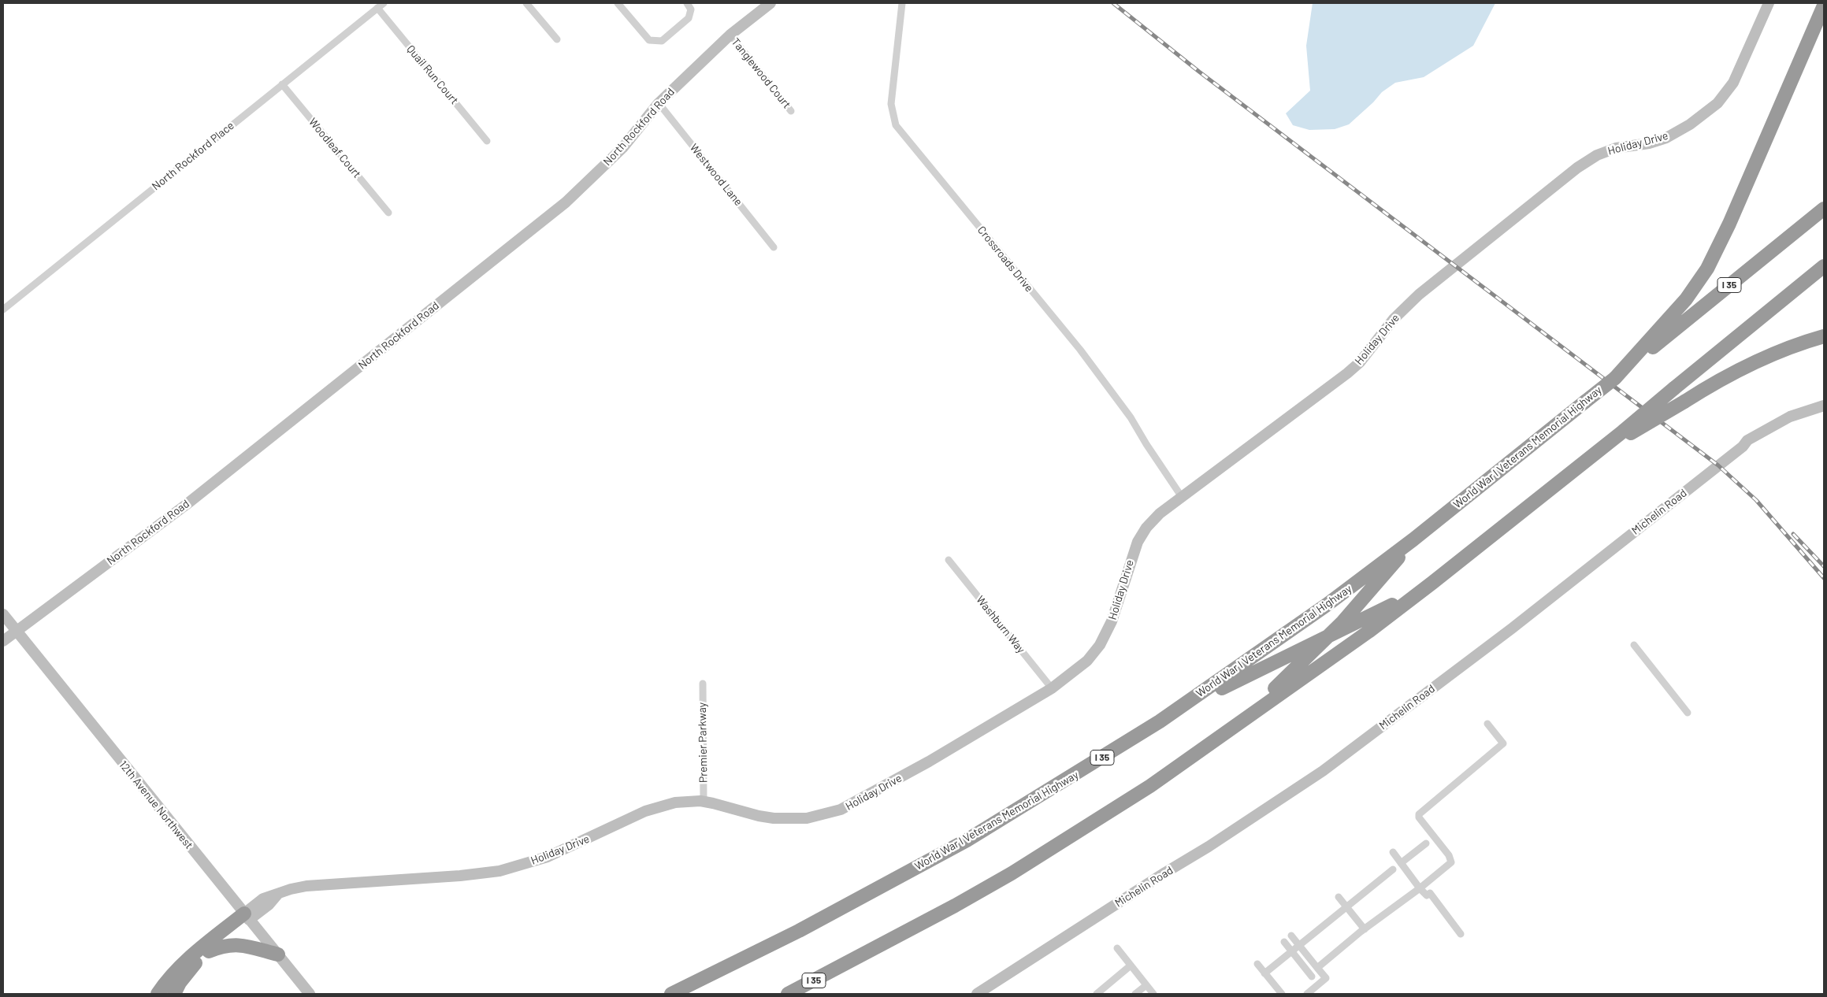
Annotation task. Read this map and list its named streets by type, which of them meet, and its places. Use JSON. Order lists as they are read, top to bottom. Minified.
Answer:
{"streets":{"highway":["I 35","World War I Veterans Memorial Highway"],"street":["Tanglewood Court","Quail Run Court","North Rockford Road","Holiday Drive","Woodleaf Court","North Rockford Place","Westwood Lane","Crossroads Drive","Michelin Road","Washburn Way","Premier Parkway","12th Avenue Northwest"]},"crossings":[["Tanglewood Court","North Rockford Road"],["Quail Run Court","North Rockford Place"],["North Rockford Road","Westwood Lane"],["North Rockford Road","12th Avenue Northwest"],["Holiday Drive","Crossroads Drive"],["Holiday Drive","Washburn Way"],["Holiday Drive","Premier Parkway"],["Holiday Drive","12th Avenue Northwest"],["Woodleaf Court","North Rockford Place"]]}
